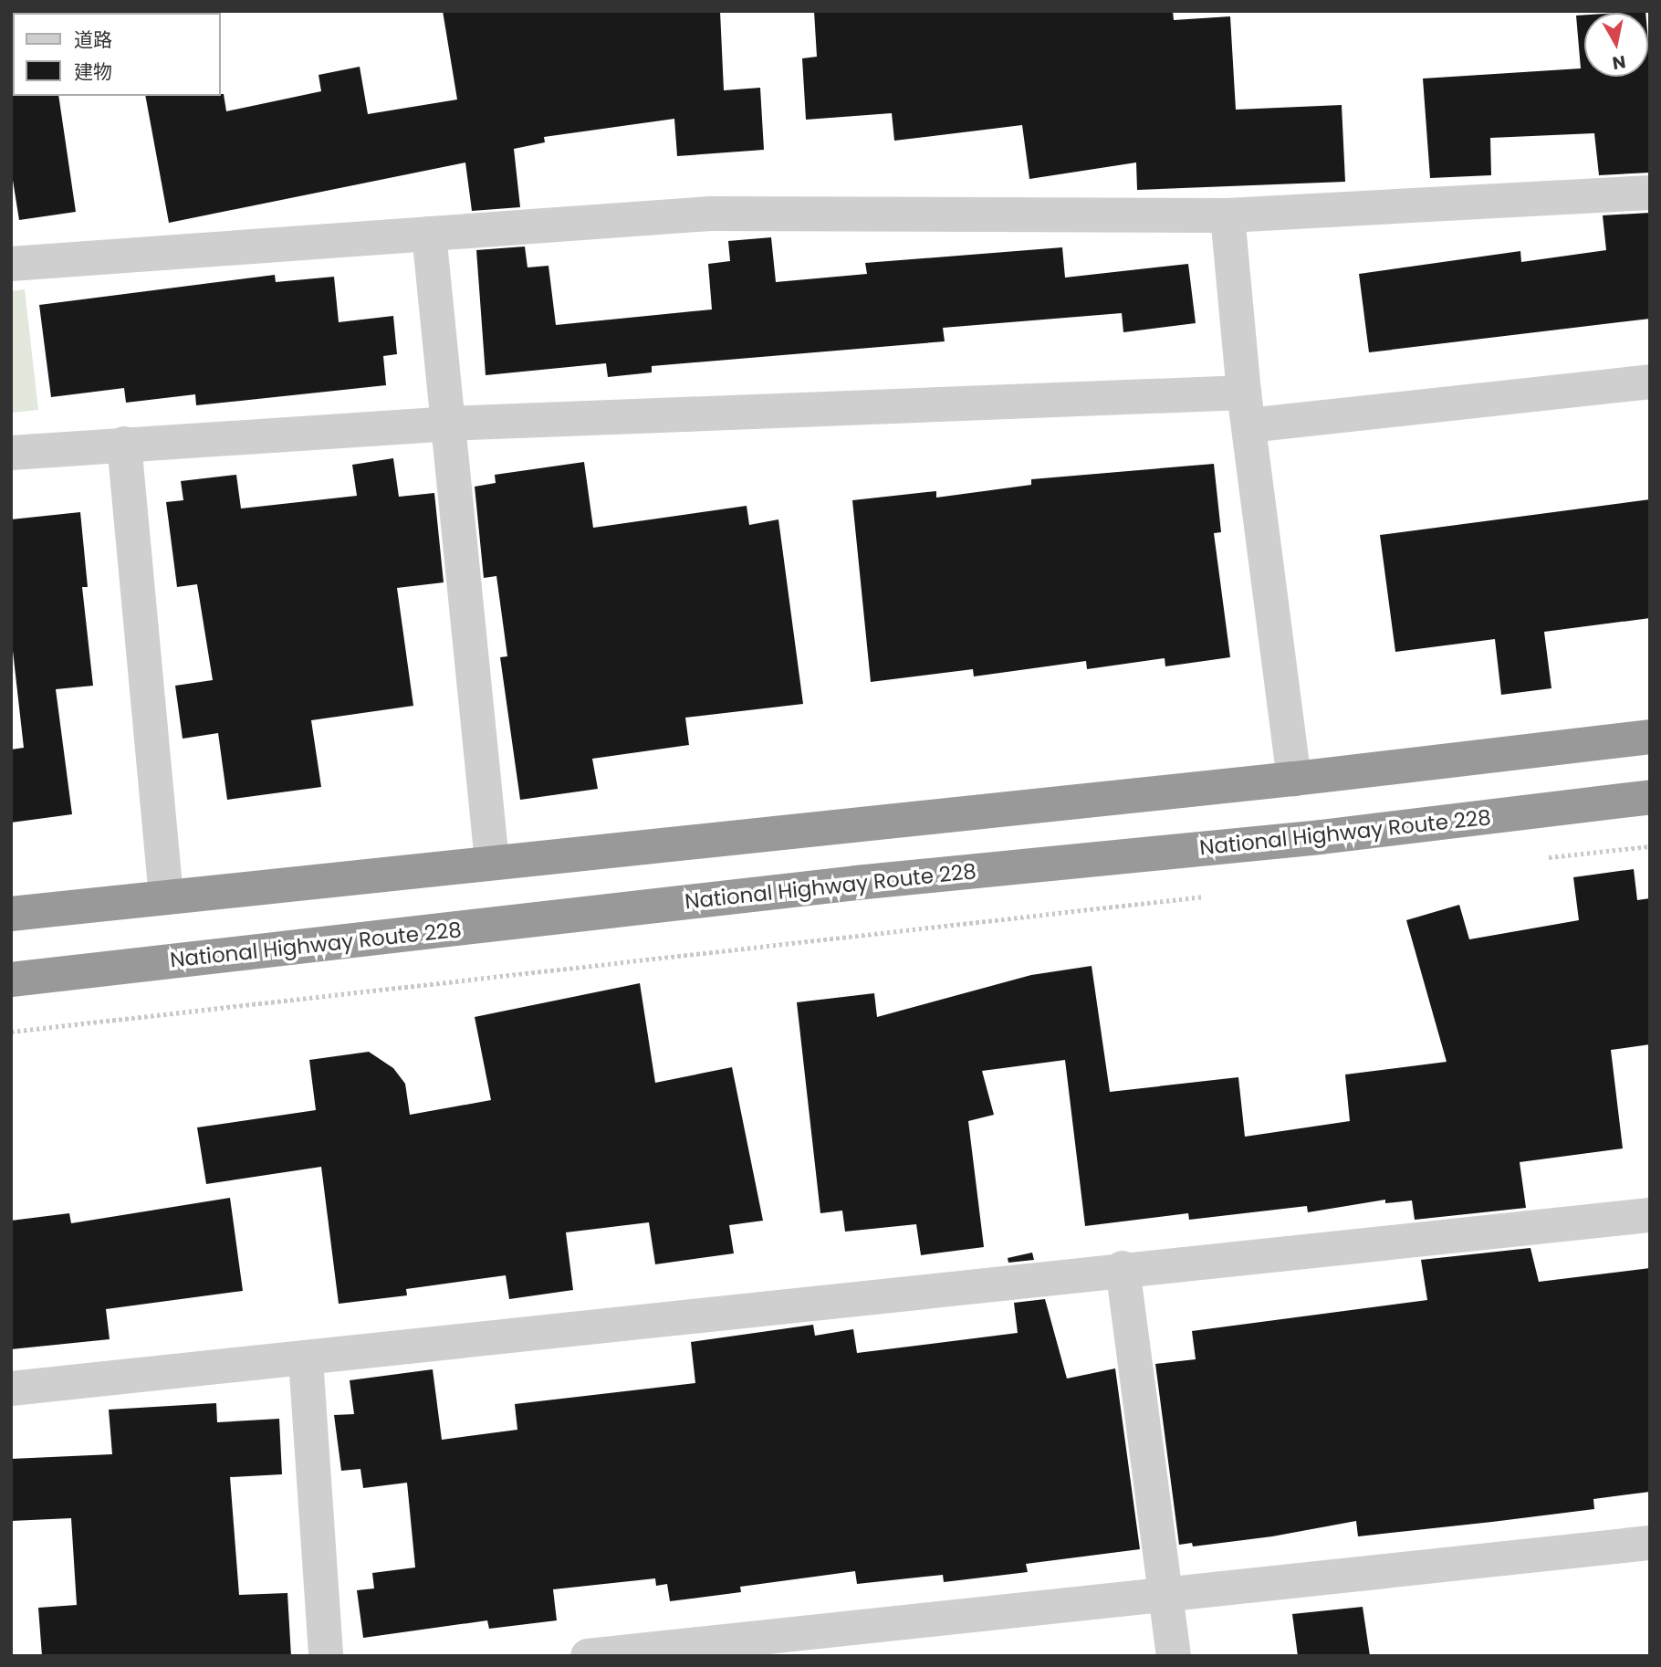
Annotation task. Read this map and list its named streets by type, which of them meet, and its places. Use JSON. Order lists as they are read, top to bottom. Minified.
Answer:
{"streets":{"highway":["National Highway Route 228"]},"legend":["道路","建物"],"north":"bottom"}
